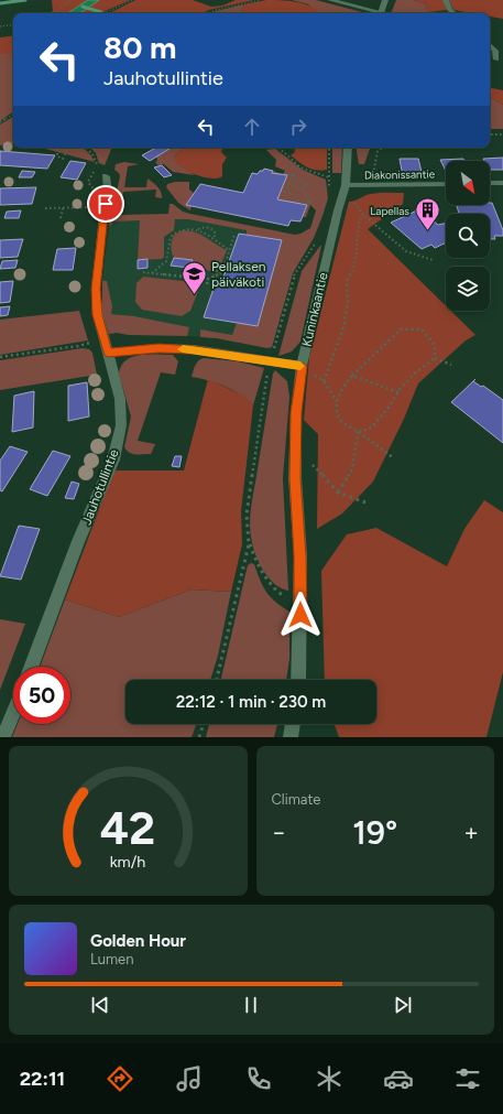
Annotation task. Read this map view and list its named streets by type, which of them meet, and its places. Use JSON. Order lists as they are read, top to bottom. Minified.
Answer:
{"streets":{"street":["Diakonissantie","Kuninkaantie","Jauhotullintie"]},"crossings":[["Diakonissantie","Kuninkaantie"]],"places":{"building":["Lapellas"],"school or university":["Pellaksen päiväkoti"]},"north":"bottom right","page":{"turn":["80 m","Jauhotullintie"],"limit":"50","trip":"22:12 · 1 min · 230 m","tile":"Climate","heat":["−","19°","+"],"song":["Golden Hour","Lumen"],"tabs":"22:11","gauge":["42","km/h"]}}
